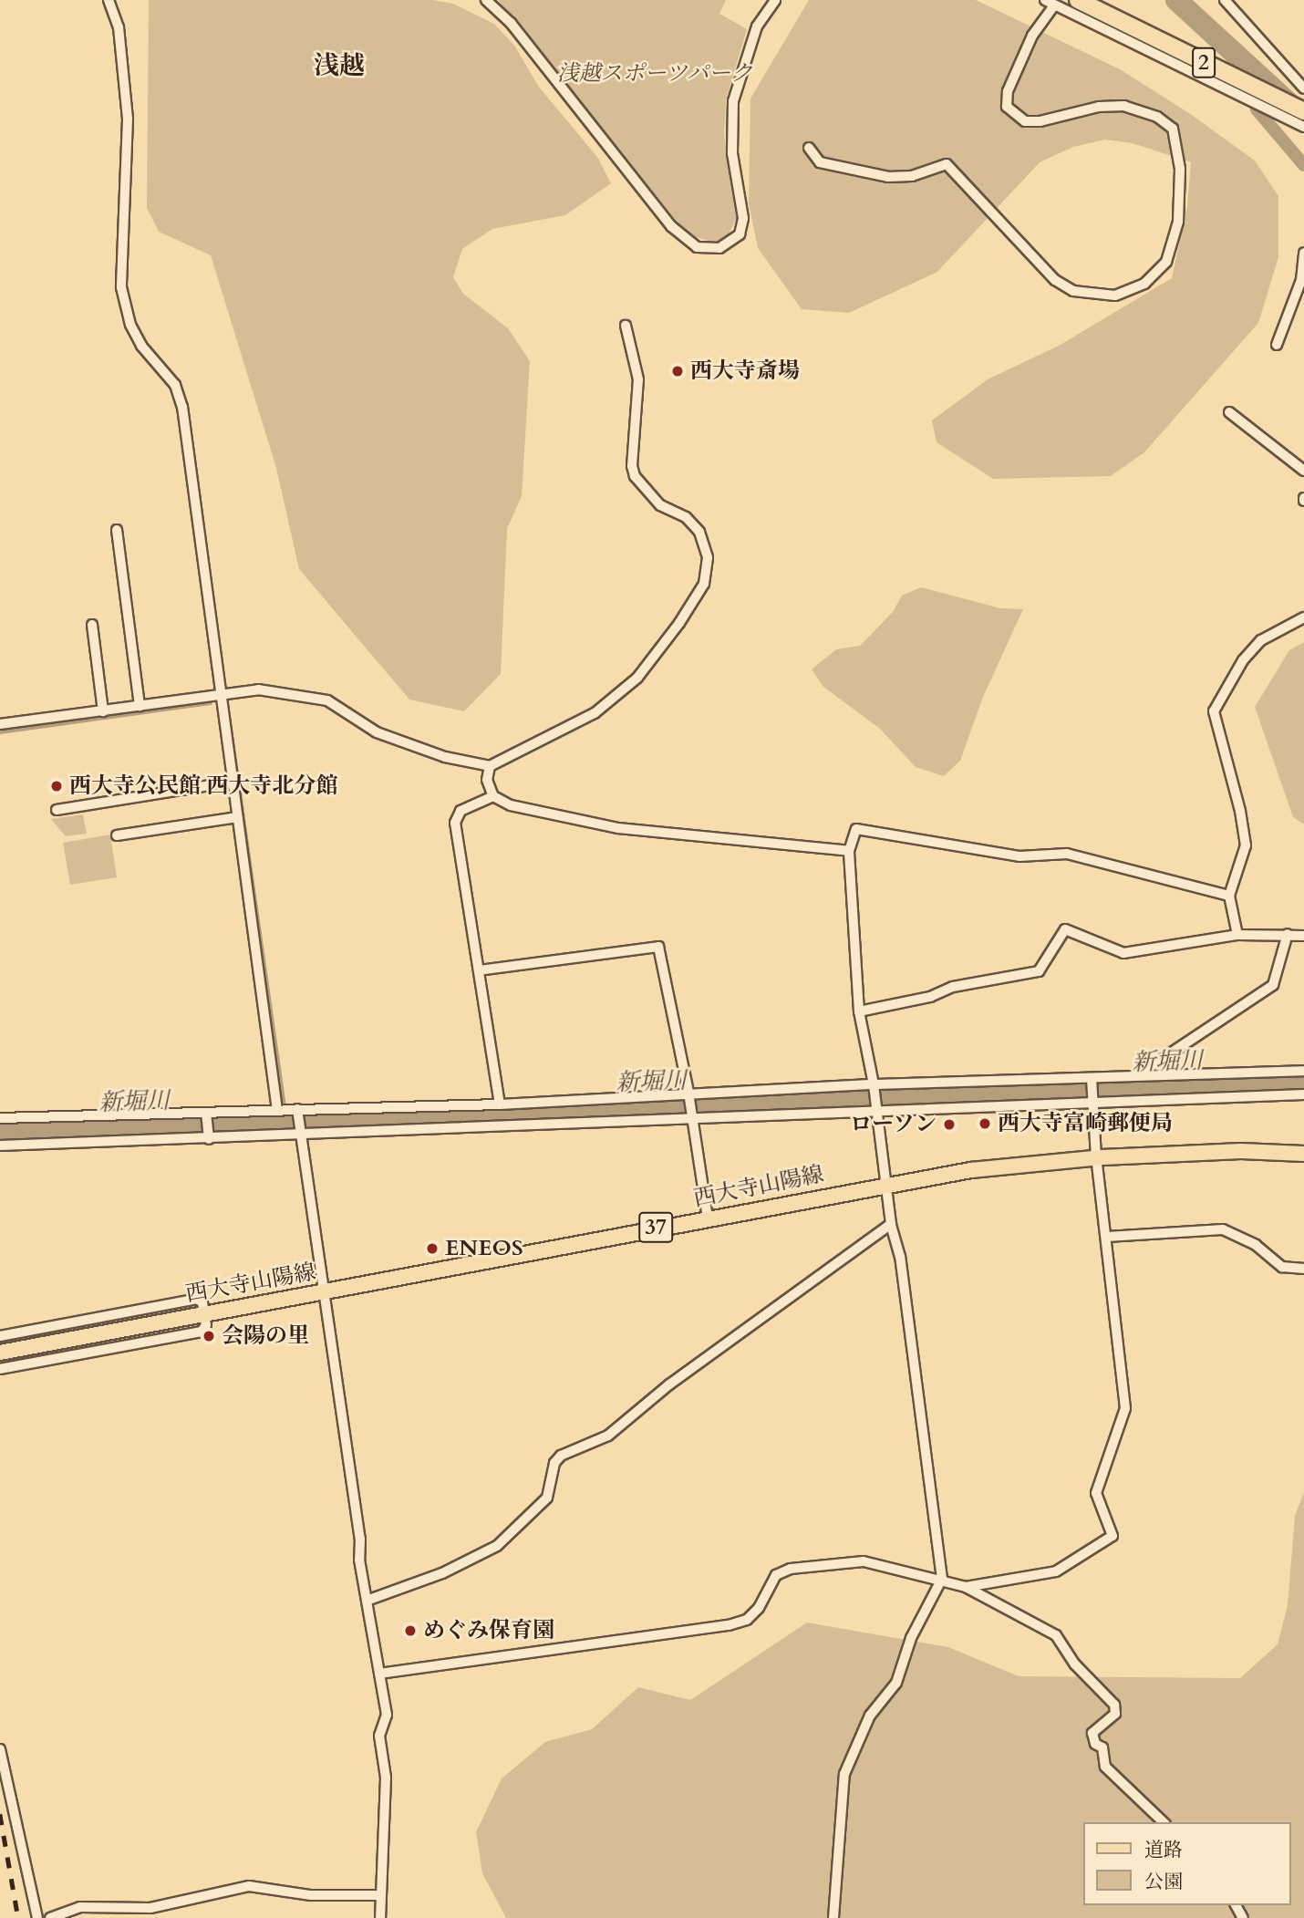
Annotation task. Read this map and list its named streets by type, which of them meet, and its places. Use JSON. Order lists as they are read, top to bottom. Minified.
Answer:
{"streets":{"highway":["2"],"main road":["西大寺山陽線","37"]},"districts":["浅越"],"water":["新堀川"],"parks":["浅越スポーツパーク"],"places":["西大寺斎場","西大寺公民館 西大寺北分館","西大寺富崎郵便局","ローソン","ENEOS","会陽の里","めぐみ保育園"],"legend":["道路","公園"]}
